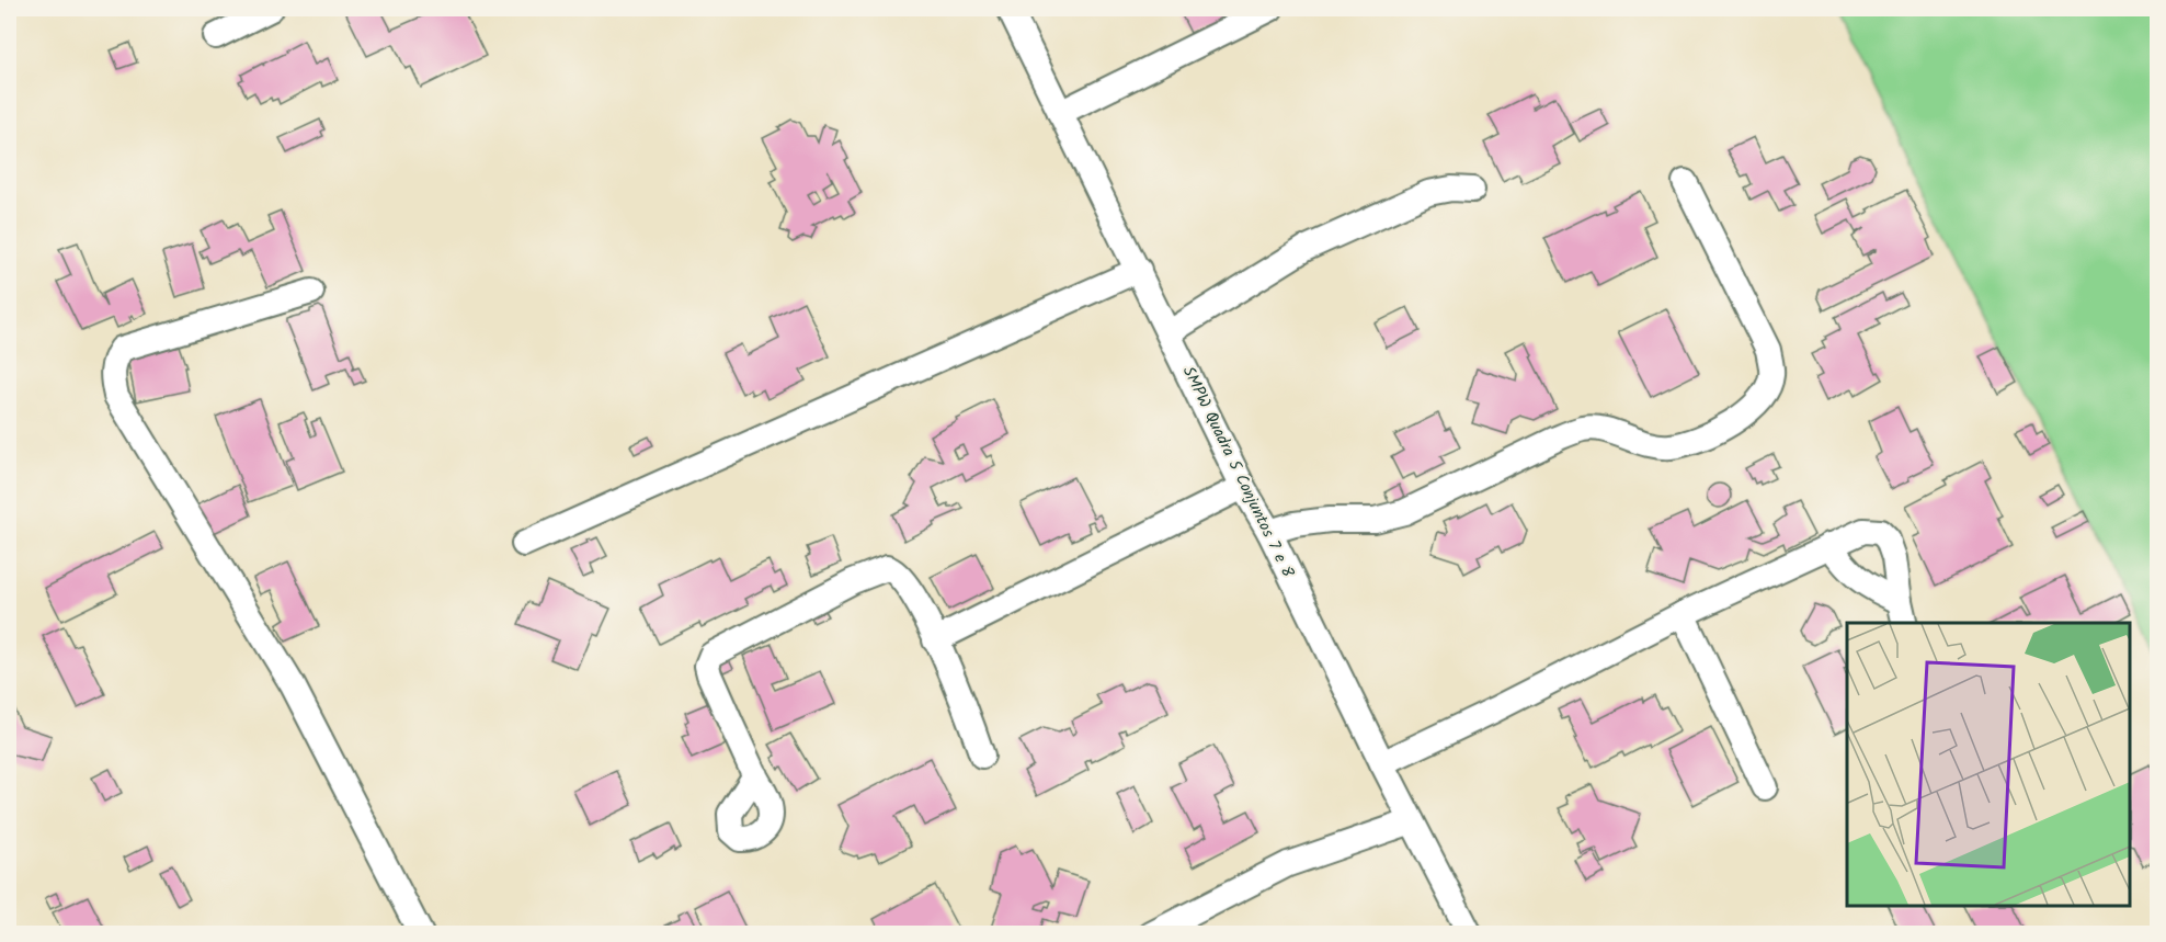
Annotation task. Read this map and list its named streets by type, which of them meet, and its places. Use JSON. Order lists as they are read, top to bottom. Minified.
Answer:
{"streets":{"street":["SMPW Quadra 5 Conjuntos 7 e 8"]}}
